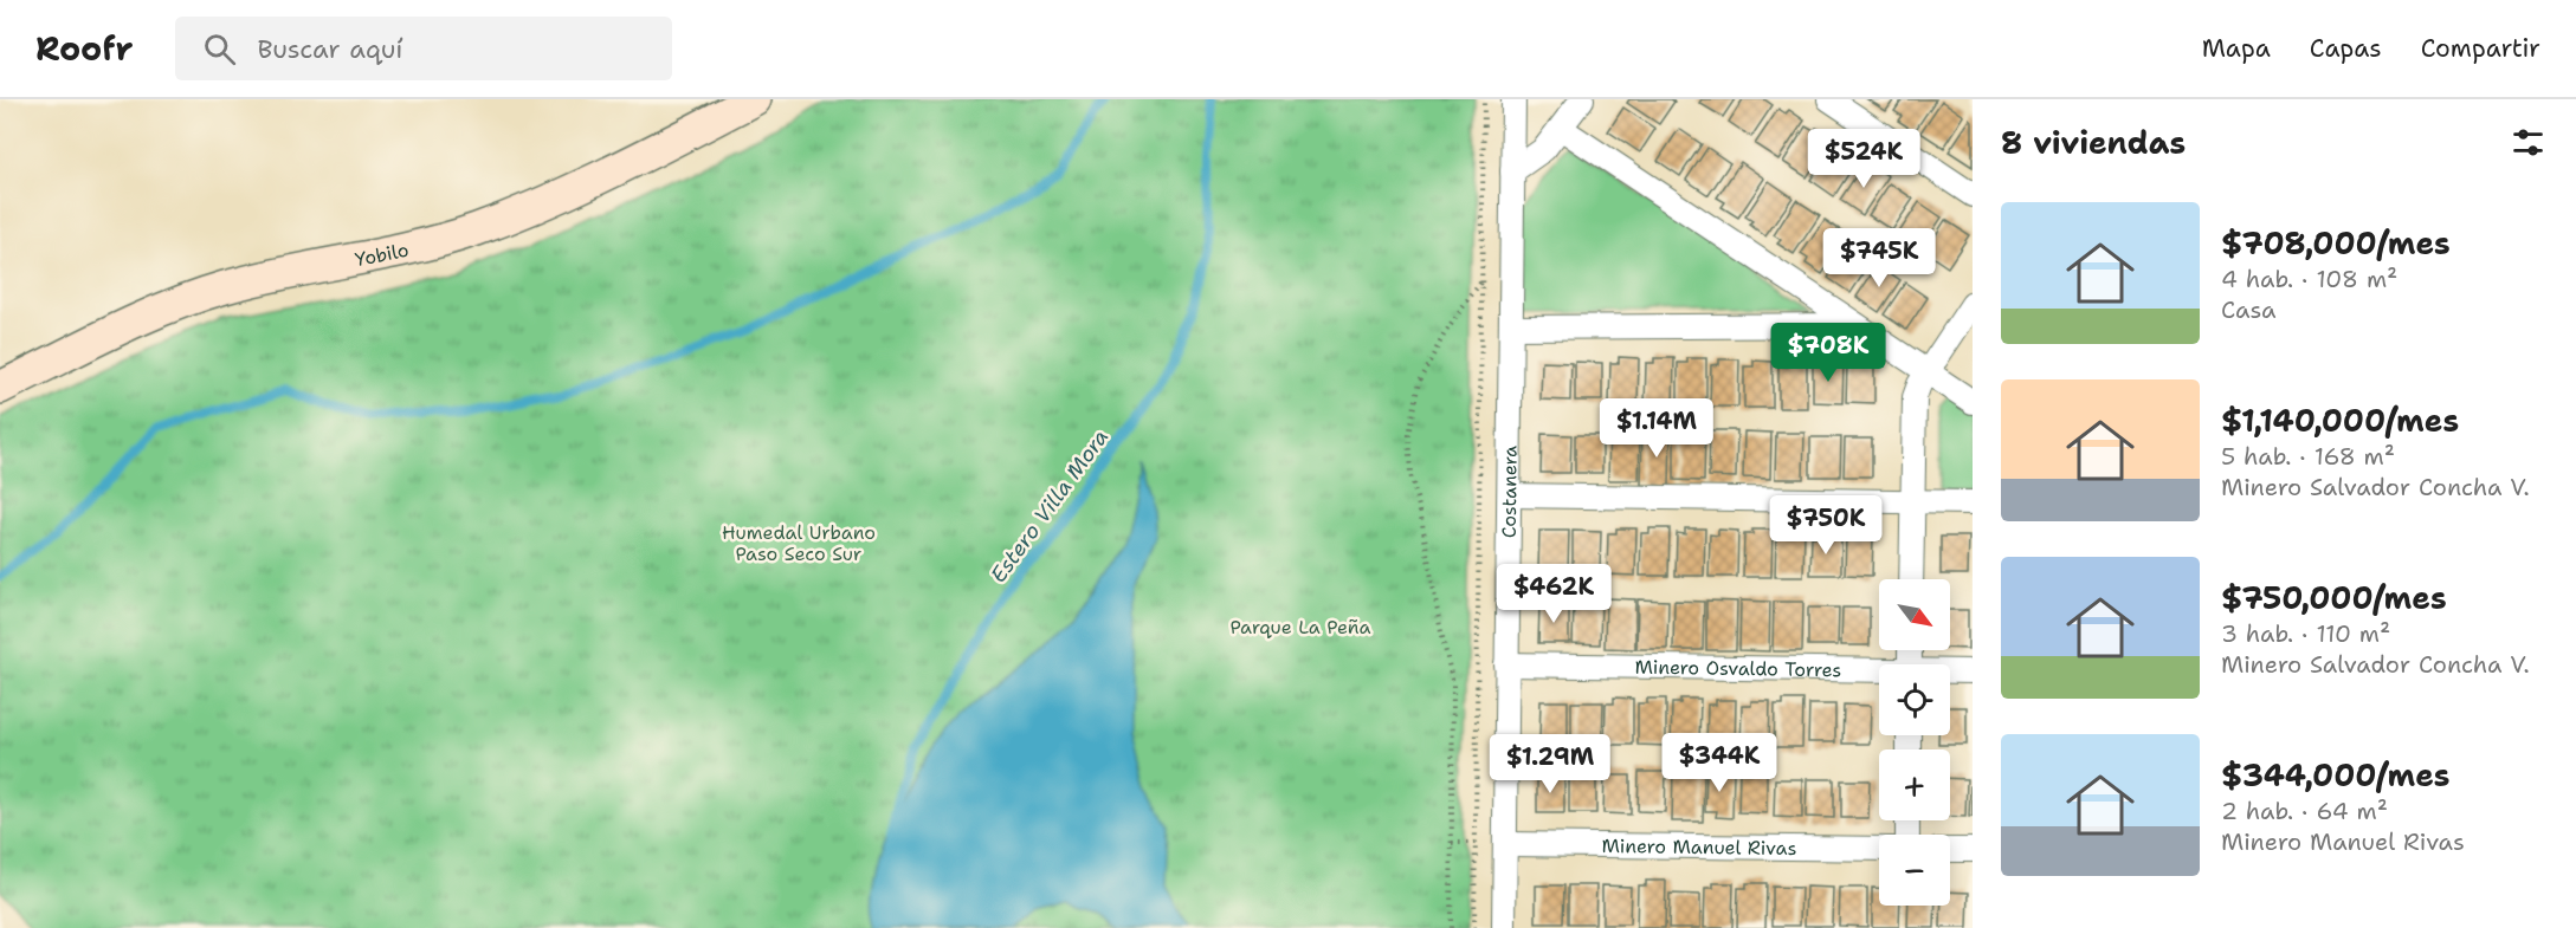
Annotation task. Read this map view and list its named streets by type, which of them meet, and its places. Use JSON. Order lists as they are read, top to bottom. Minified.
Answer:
{"streets":{"main road":["Yobilo"],"street":["Costanera","Minero Osvaldo Torres","Minero Manuel Rivas"]},"crossings":[["Costanera","Minero Osvaldo Torres"],["Costanera","Minero Manuel Rivas"]],"water":["Estero Villa Mora"],"parks":["Humedal Urbano Paso Seco Sur","Parque La Peña"],"north":"bottom right","page":{"header":"Roofr","search":"Buscar aquí","nav":["Mapa","Capas","Compartir"],"heading":"8 viviendas","price":["$524K","$745K","$708K","$1.14M","$750K","$462K","$344K","$1.29M"],"list":[{"name":"$708,000/mes","note":"4 hab. · 108 m² · Casa"},{"name":"$1,140,000/mes","note":"5 hab. · 168 m² · Minero Salvador Concha V."},{"name":"$750,000/mes","note":"3 hab. · 110 m² · Minero Salvador Concha V."},{"name":"$344,000/mes","note":"2 hab. · 64 m² · Minero Manuel Rivas"}],"map_buttons":["+","−"]}}
